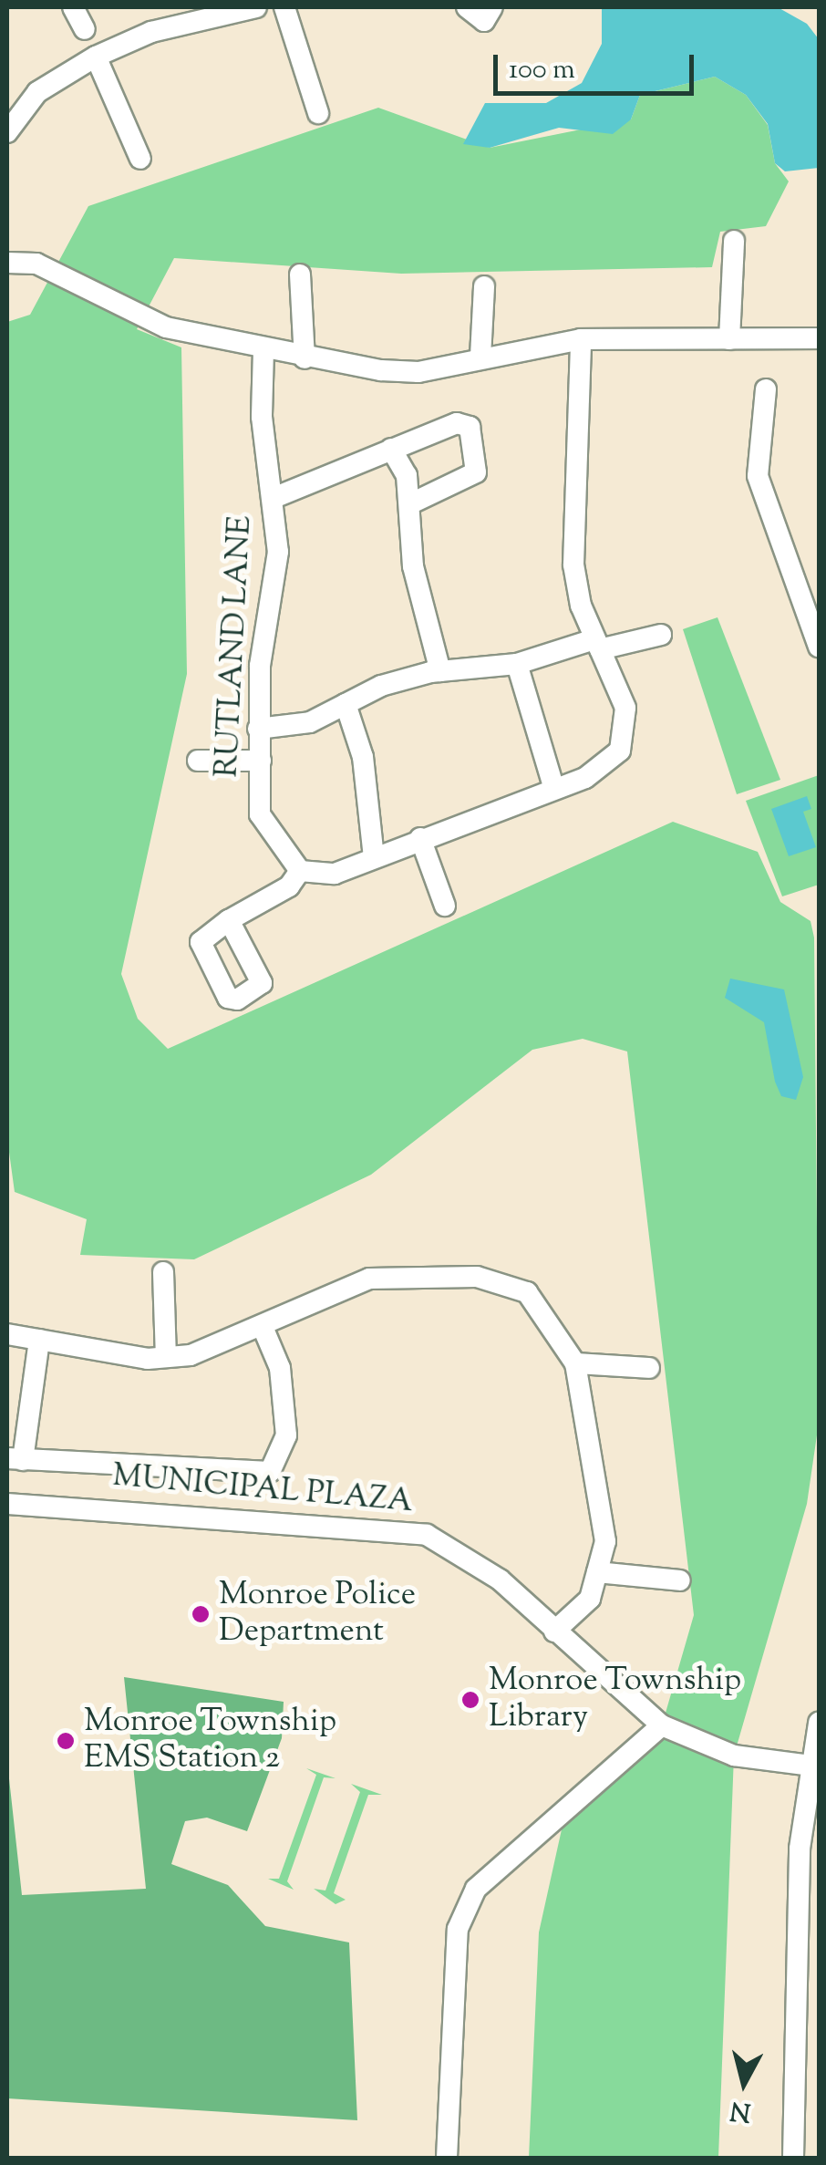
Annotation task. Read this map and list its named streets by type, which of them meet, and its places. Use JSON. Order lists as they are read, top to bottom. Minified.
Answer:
{"streets":{"street":["RUTLAND LANE","MUNICIPAL PLAZA"]},"places":["Monroe Police Department","Monroe Township Library","Monroe Township EMS Station 2"],"scale_bar":"100 m","north":"bottom"}
